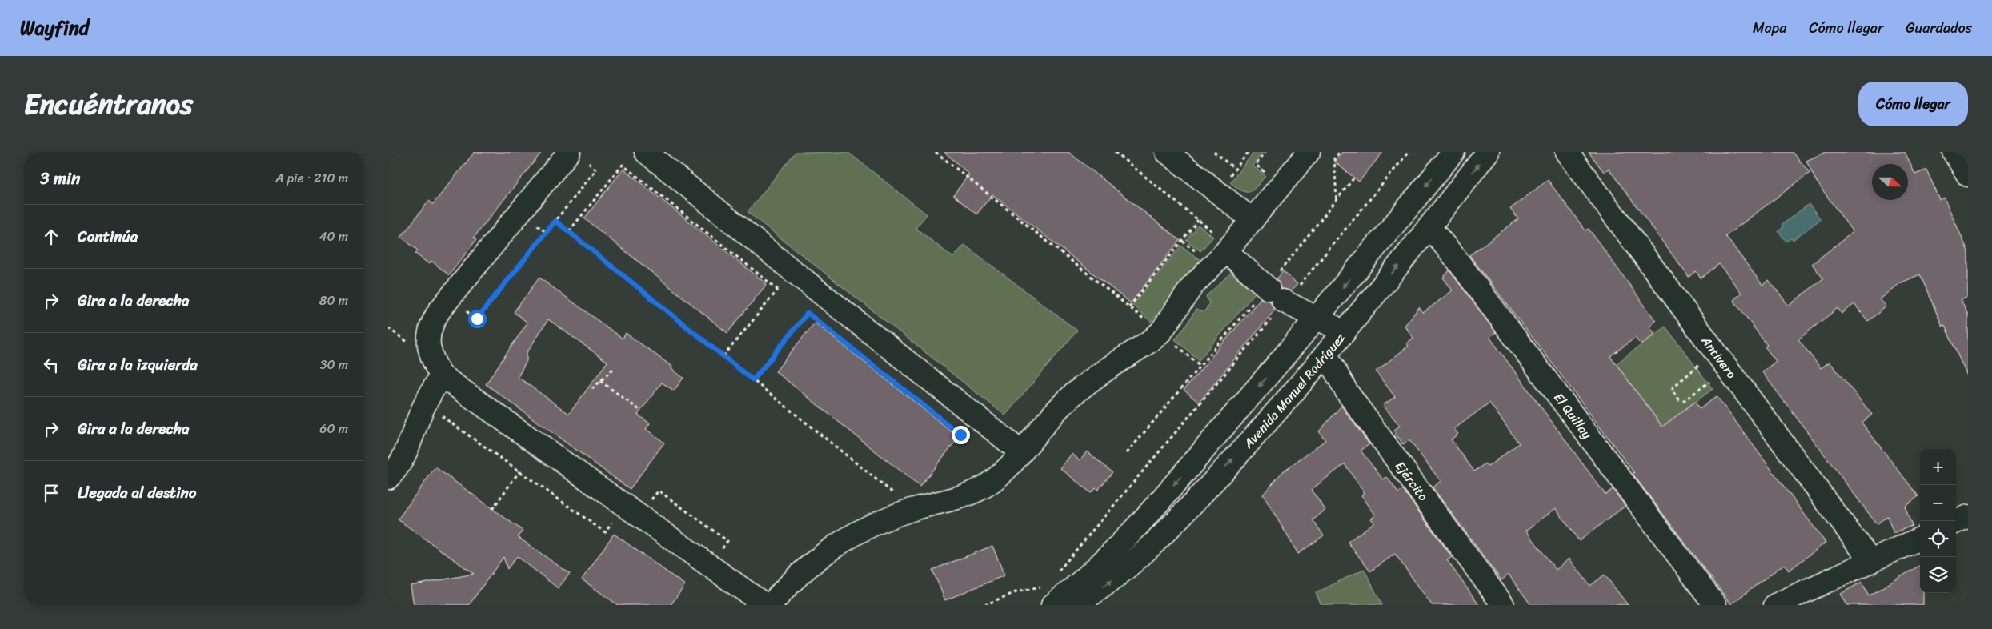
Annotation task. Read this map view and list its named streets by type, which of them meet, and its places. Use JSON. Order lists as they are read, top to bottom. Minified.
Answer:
{"streets":{"street":["Antivero","Avenida Manuel Rodríguez","El Quillay","Ejército"]},"crossings":[["Avenida Manuel Rodríguez","El Quillay"],["Avenida Manuel Rodríguez","Ejército"]],"north":"right","page":{"header":"Wayfind","nav":["Mapa","Cómo llegar","Guardados"],"title":"Encuéntranos","buttons":"Cómo llegar","heading":["3 min","A pie · 210 m"],"list":[["Continúa","40 m"],["Gira a la derecha","80 m"],["Gira a la izquierda","30 m"],["Gira a la derecha","60 m"],"Llegada al destino"],"map_buttons":["+","−"]}}
